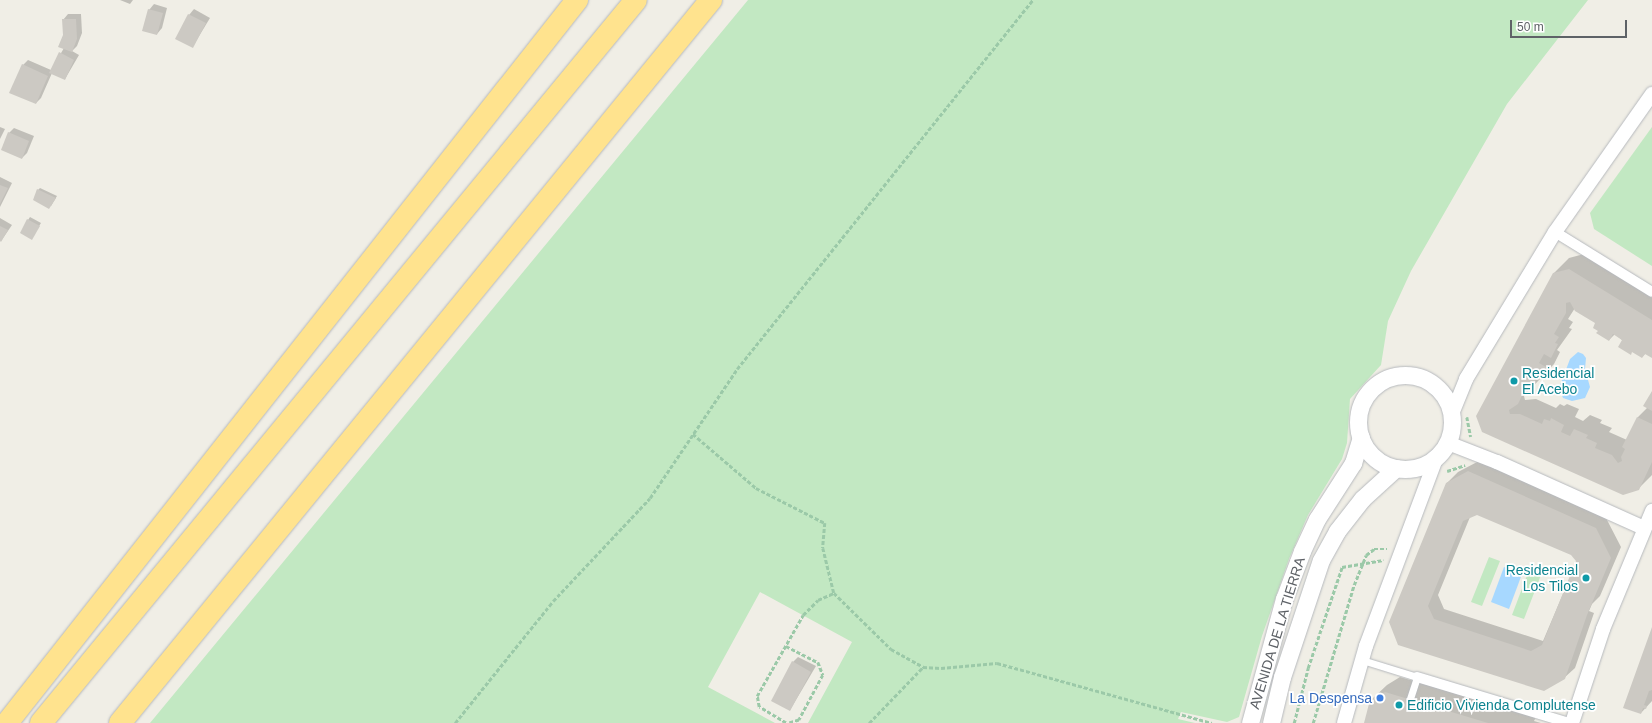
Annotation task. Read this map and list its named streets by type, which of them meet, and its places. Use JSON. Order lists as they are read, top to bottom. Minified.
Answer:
{"streets":{"street":["AVENIDA DE LA TIERRA"]},"places":["Residencial El Acebo","Residencial Los Tilos","La Despensa","Edificio Vivienda Complutense"],"scale_bar":"50 m"}
